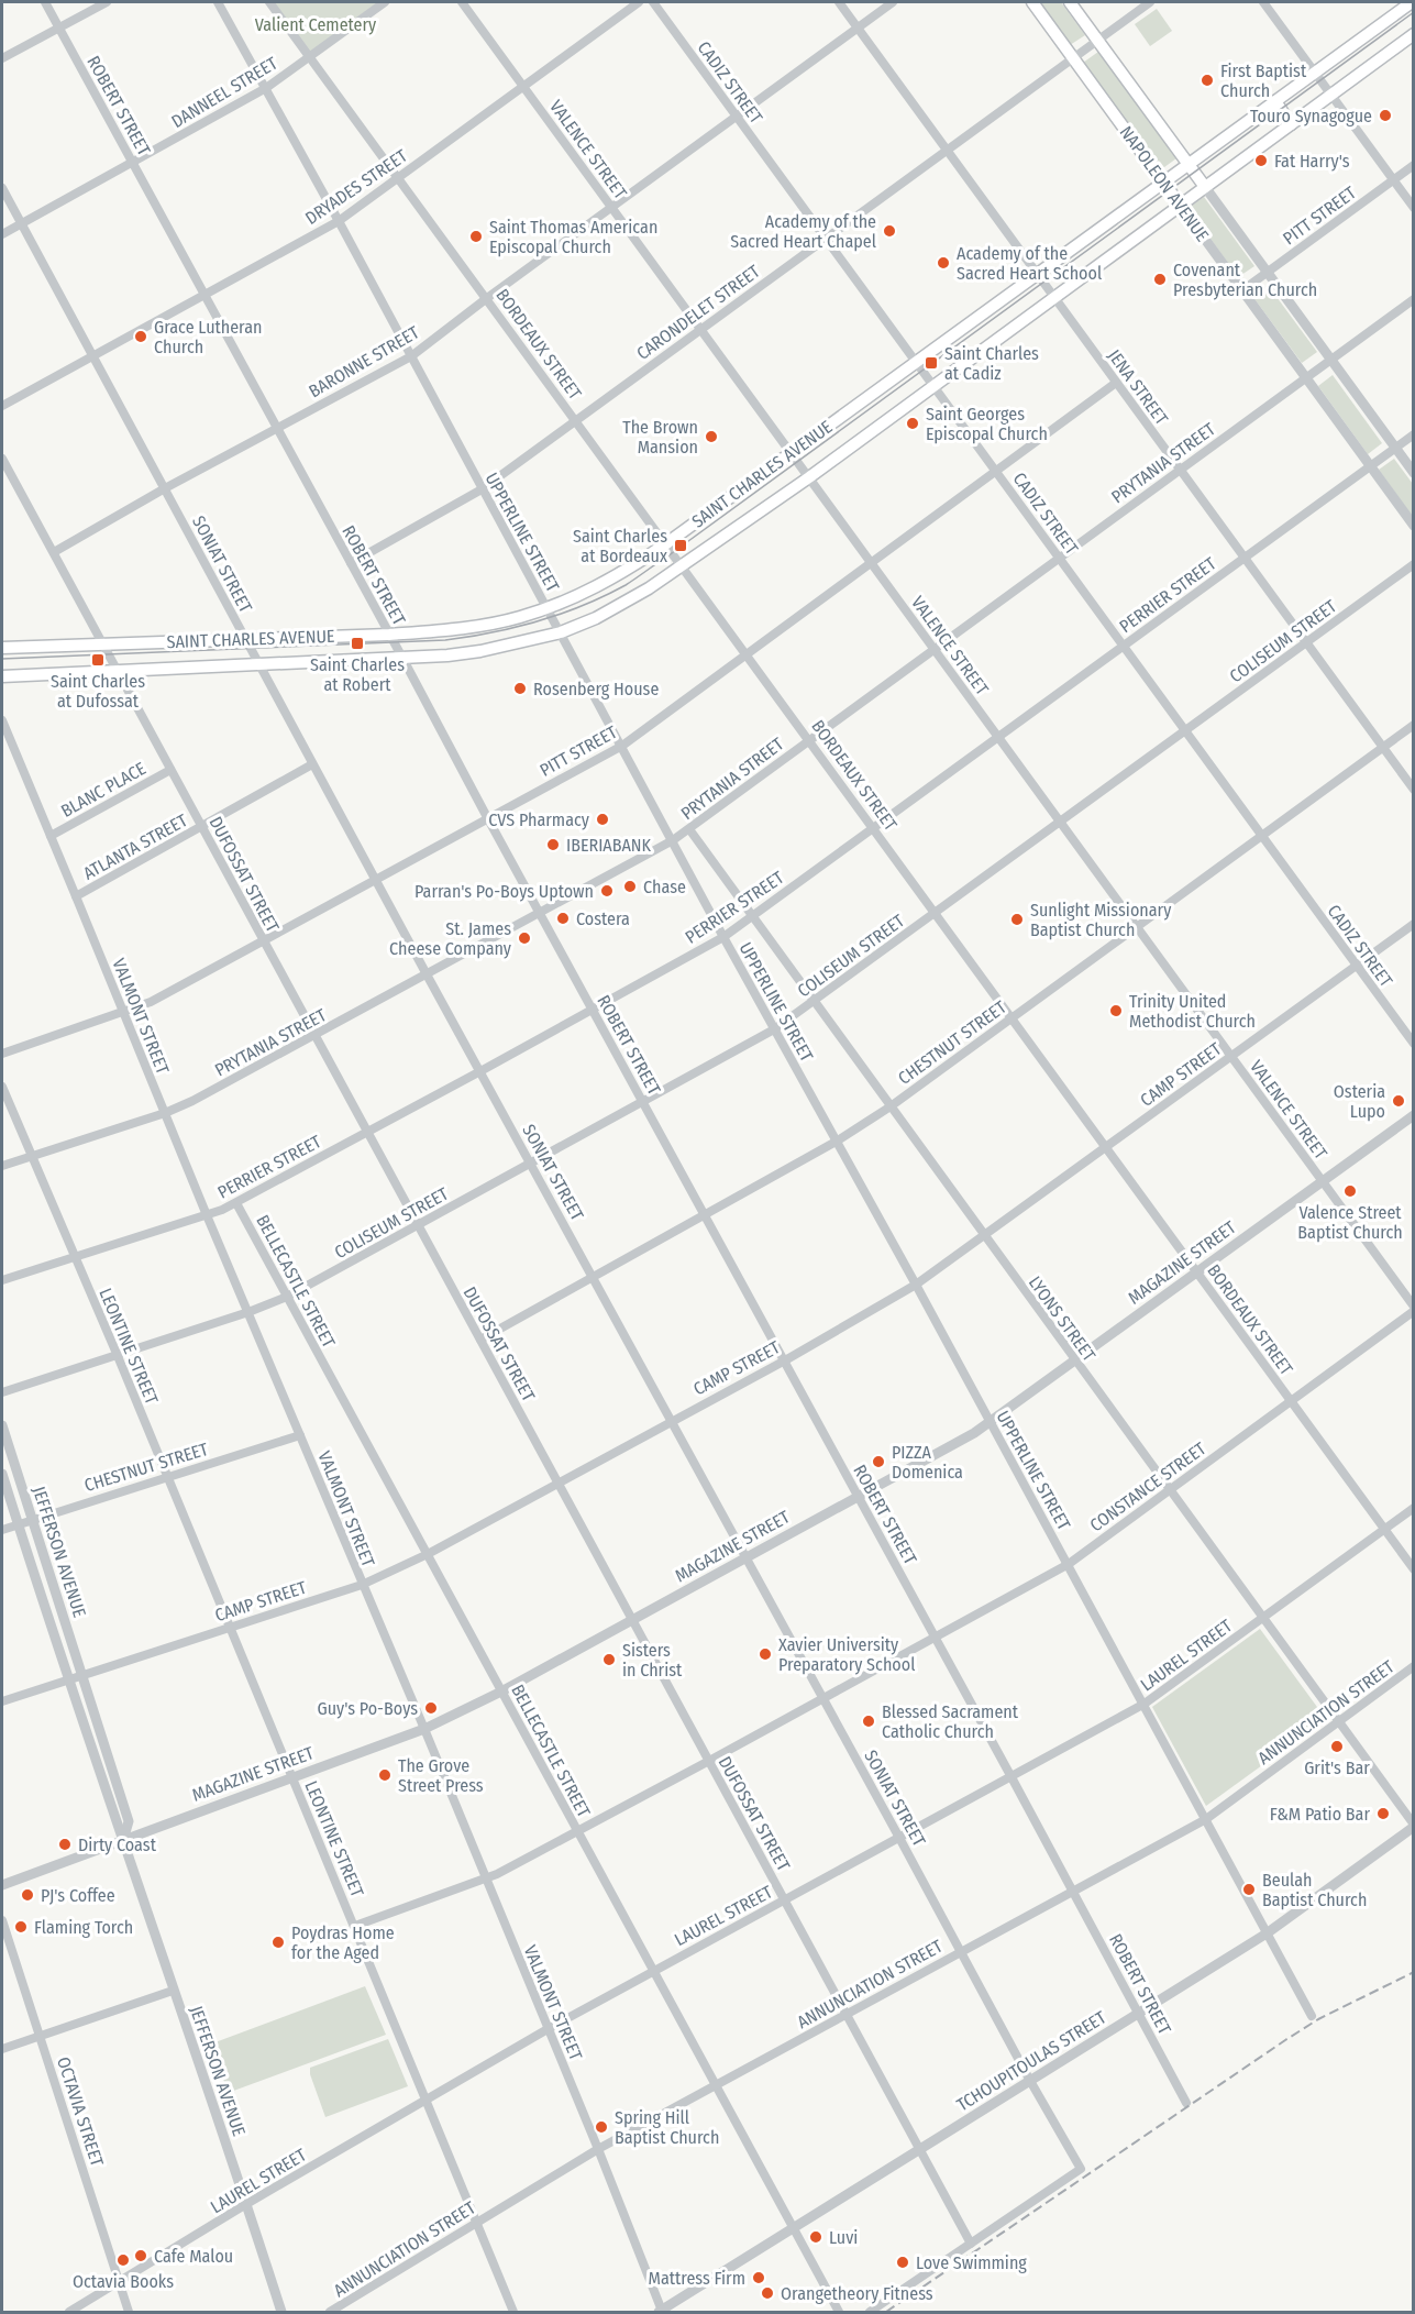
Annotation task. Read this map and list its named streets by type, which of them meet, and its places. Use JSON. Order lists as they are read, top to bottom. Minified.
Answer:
{"streets":{"main road":["NAPOLEON AVENUE","SAINT CHARLES AVENUE"],"street":["CADIZ STREET","DANNEEL STREET","ROBERT STREET","VALENCE STREET","DRYADES STREET","PITT STREET","CARONDELET STREET","BORDEAUX STREET","BARONNE STREET","JENA STREET","PRYTANIA STREET","UPPERLINE STREET","SONIAT STREET","PERRIER STREET","COLISEUM STREET","BLANC PLACE","ATLANTA STREET","DUFOSSAT STREET","VALMONT STREET","CHESTNUT STREET","CAMP STREET","MAGAZINE STREET","BELLECASTLE STREET","LYONS STREET","LEONTINE STREET","CONSTANCE STREET","JEFFERSON AVENUE","LAUREL STREET","ANNUNCIATION STREET","TCHOUPITOULAS STREET","OCTAVIA STREET"]},"crossings":[["CADIZ STREET","PITT STREET"],["CADIZ STREET","CARONDELET STREET"],["CADIZ STREET","BARONNE STREET"],["CADIZ STREET","PRYTANIA STREET"],["CADIZ STREET","SAINT CHARLES AVENUE"],["CADIZ STREET","PERRIER STREET"],["CADIZ STREET","COLISEUM STREET"],["CADIZ STREET","CHESTNUT STREET"],["CADIZ STREET","CAMP STREET"],["DANNEEL STREET","ROBERT STREET"],["DANNEEL STREET","BORDEAUX STREET"],["DANNEEL STREET","UPPERLINE STREET"],["DANNEEL STREET","SONIAT STREET"],["ROBERT STREET","DRYADES STREET"],["ROBERT STREET","PITT STREET"],["ROBERT STREET","CARONDELET STREET"],["ROBERT STREET","BARONNE STREET"],["ROBERT STREET","PRYTANIA STREET"],["ROBERT STREET","SAINT CHARLES AVENUE"],["ROBERT STREET","PERRIER STREET"],["ROBERT STREET","COLISEUM STREET"],["ROBERT STREET","CHESTNUT STREET"],["ROBERT STREET","CAMP STREET"],["ROBERT STREET","MAGAZINE STREET"],["ROBERT STREET","CONSTANCE STREET"],["ROBERT STREET","LAUREL STREET"],["ROBERT STREET","ANNUNCIATION STREET"],["ROBERT STREET","TCHOUPITOULAS STREET"],["VALENCE STREET","DRYADES STREET"],["VALENCE STREET","PITT STREET"],["VALENCE STREET","CARONDELET STREET"],["VALENCE STREET","BARONNE STREET"],["VALENCE STREET","PRYTANIA STREET"],["VALENCE STREET","SAINT CHARLES AVENUE"],["VALENCE STREET","PERRIER STREET"],["VALENCE STREET","COLISEUM STREET"],["VALENCE STREET","CHESTNUT STREET"],["VALENCE STREET","CAMP STREET"],["VALENCE STREET","MAGAZINE STREET"],["VALENCE STREET","CONSTANCE STREET"],["NAPOLEON AVENUE","PITT STREET"],["NAPOLEON AVENUE","CARONDELET STREET"],["NAPOLEON AVENUE","PRYTANIA STREET"],["NAPOLEON AVENUE","SAINT CHARLES AVENUE"],["NAPOLEON AVENUE","PERRIER STREET"],["DRYADES STREET","BORDEAUX STREET"],["DRYADES STREET","UPPERLINE STREET"],["DRYADES STREET","SONIAT STREET"],["PITT STREET","BORDEAUX STREET"],["PITT STREET","JENA STREET"],["PITT STREET","UPPERLINE STREET"],["PITT STREET","SONIAT STREET"],["PITT STREET","DUFOSSAT STREET"],["PITT STREET","VALMONT STREET"],["CARONDELET STREET","BORDEAUX STREET"],["CARONDELET STREET","JENA STREET"],["CARONDELET STREET","UPPERLINE STREET"],["BORDEAUX STREET","BARONNE STREET"],["BORDEAUX STREET","PRYTANIA STREET"],["BORDEAUX STREET","SAINT CHARLES AVENUE"],["BORDEAUX STREET","PERRIER STREET"],["BORDEAUX STREET","COLISEUM STREET"],["BORDEAUX STREET","CHESTNUT STREET"],["BORDEAUX STREET","CAMP STREET"],["BORDEAUX STREET","MAGAZINE STREET"],["BORDEAUX STREET","CONSTANCE STREET"],["BORDEAUX STREET","LAUREL STREET"],["BARONNE STREET","JENA STREET"],["BARONNE STREET","UPPERLINE STREET"],["BARONNE STREET","SONIAT STREET"],["BARONNE STREET","DUFOSSAT STREET"],["JENA STREET","PRYTANIA STREET"],["JENA STREET","SAINT CHARLES AVENUE"],["JENA STREET","PERRIER STREET"],["JENA STREET","COLISEUM STREET"],["JENA STREET","CHESTNUT STREET"],["PRYTANIA STREET","UPPERLINE STREET"],["PRYTANIA STREET","SONIAT STREET"],["PRYTANIA STREET","DUFOSSAT STREET"],["PRYTANIA STREET","VALMONT STREET"],["PRYTANIA STREET","LYONS STREET"],["PRYTANIA STREET","LEONTINE STREET"],["SAINT CHARLES AVENUE","UPPERLINE STREET"],["SAINT CHARLES AVENUE","SONIAT STREET"],["SAINT CHARLES AVENUE","DUFOSSAT STREET"],["UPPERLINE STREET","PERRIER STREET"],["UPPERLINE STREET","COLISEUM STREET"],["UPPERLINE STREET","CHESTNUT STREET"],["UPPERLINE STREET","CAMP STREET"],["UPPERLINE STREET","MAGAZINE STREET"],["UPPERLINE STREET","CONSTANCE STREET"],["UPPERLINE STREET","LAUREL STREET"],["UPPERLINE STREET","ANNUNCIATION STREET"],["UPPERLINE STREET","TCHOUPITOULAS STREET"],["SONIAT STREET","PERRIER STREET"],["SONIAT STREET","COLISEUM STREET"],["SONIAT STREET","ATLANTA STREET"],["SONIAT STREET","DUFOSSAT STREET"],["SONIAT STREET","CHESTNUT STREET"],["SONIAT STREET","CAMP STREET"],["SONIAT STREET","MAGAZINE STREET"],["SONIAT STREET","CONSTANCE STREET"],["SONIAT STREET","LAUREL STREET"],["SONIAT STREET","ANNUNCIATION STREET"],["SONIAT STREET","TCHOUPITOULAS STREET"],["PERRIER STREET","DUFOSSAT STREET"],["PERRIER STREET","VALMONT STREET"],["PERRIER STREET","BELLECASTLE STREET"],["PERRIER STREET","LYONS STREET"],["PERRIER STREET","LEONTINE STREET"],["COLISEUM STREET","DUFOSSAT STREET"],["COLISEUM STREET","VALMONT STREET"],["COLISEUM STREET","BELLECASTLE STREET"],["COLISEUM STREET","LYONS STREET"],["COLISEUM STREET","LEONTINE STREET"],["BLANC PLACE","DUFOSSAT STREET"],["BLANC PLACE","VALMONT STREET"],["ATLANTA STREET","DUFOSSAT STREET"],["ATLANTA STREET","VALMONT STREET"],["DUFOSSAT STREET","CHESTNUT STREET"],["DUFOSSAT STREET","CAMP STREET"],["DUFOSSAT STREET","MAGAZINE STREET"],["DUFOSSAT STREET","CONSTANCE STREET"],["DUFOSSAT STREET","LAUREL STREET"],["DUFOSSAT STREET","ANNUNCIATION STREET"],["DUFOSSAT STREET","TCHOUPITOULAS STREET"],["VALMONT STREET","CHESTNUT STREET"],["VALMONT STREET","CAMP STREET"],["VALMONT STREET","MAGAZINE STREET"],["VALMONT STREET","CONSTANCE STREET"],["VALMONT STREET","LAUREL STREET"],["VALMONT STREET","ANNUNCIATION STREET"],["VALMONT STREET","TCHOUPITOULAS STREET"],["CHESTNUT STREET","LYONS STREET"],["CHESTNUT STREET","LEONTINE STREET"],["CHESTNUT STREET","JEFFERSON AVENUE"],["CAMP STREET","BELLECASTLE STREET"],["CAMP STREET","LYONS STREET"],["CAMP STREET","LEONTINE STREET"],["CAMP STREET","JEFFERSON AVENUE"],["MAGAZINE STREET","BELLECASTLE STREET"],["MAGAZINE STREET","LYONS STREET"],["MAGAZINE STREET","LEONTINE STREET"],["MAGAZINE STREET","JEFFERSON AVENUE"],["BELLECASTLE STREET","CONSTANCE STREET"],["BELLECASTLE STREET","LAUREL STREET"],["BELLECASTLE STREET","ANNUNCIATION STREET"],["BELLECASTLE STREET","TCHOUPITOULAS STREET"],["LYONS STREET","CONSTANCE STREET"],["LYONS STREET","LAUREL STREET"],["LYONS STREET","ANNUNCIATION STREET"],["LYONS STREET","TCHOUPITOULAS STREET"],["LEONTINE STREET","CONSTANCE STREET"],["LEONTINE STREET","LAUREL STREET"],["LEONTINE STREET","ANNUNCIATION STREET"],["JEFFERSON AVENUE","LAUREL STREET"],["LAUREL STREET","OCTAVIA STREET"]],"parks":["Valient Cemetery"],"places":{"other":["First Baptist Church","Touro Synagogue","Fat Harry's","Academy of the Sacred Heart Chapel","Saint Thomas American Episcopal Church","Academy of the Sacred Heart School","Covenant Presbyterian Church","Grace Lutheran Church","Saint Georges Episcopal Church","The Brown Mansion","Rosenberg House","CVS Pharmacy","IBERIABANK","Chase","Parran's Po-Boys Uptown","Costera","Sunlight Missionary Baptist Church","St. James Cheese Company","Trinity United Methodist Church","Osteria Lupo","Valence Street Baptist Church","PIZZA Domenica","Xavier University Preparatory School","Sisters in Christ","Guy's Po-Boys","Blessed Sacrament Catholic Church","Grit's Bar","The Grove Street Press","F&M Patio Bar","Dirty Coast","Beulah Baptist Church","PJ's Coffee","Flaming Torch","Poydras Home for the Aged","Spring Hill Baptist Church","Luvi","Cafe Malou","Octavia Books","Love Swimming","Mattress Firm","Orangetheory Fitness"],"transit":["Saint Charles at Cadiz","Saint Charles at Bordeaux","Saint Charles at Robert","Saint Charles at Dufossat"]}}
